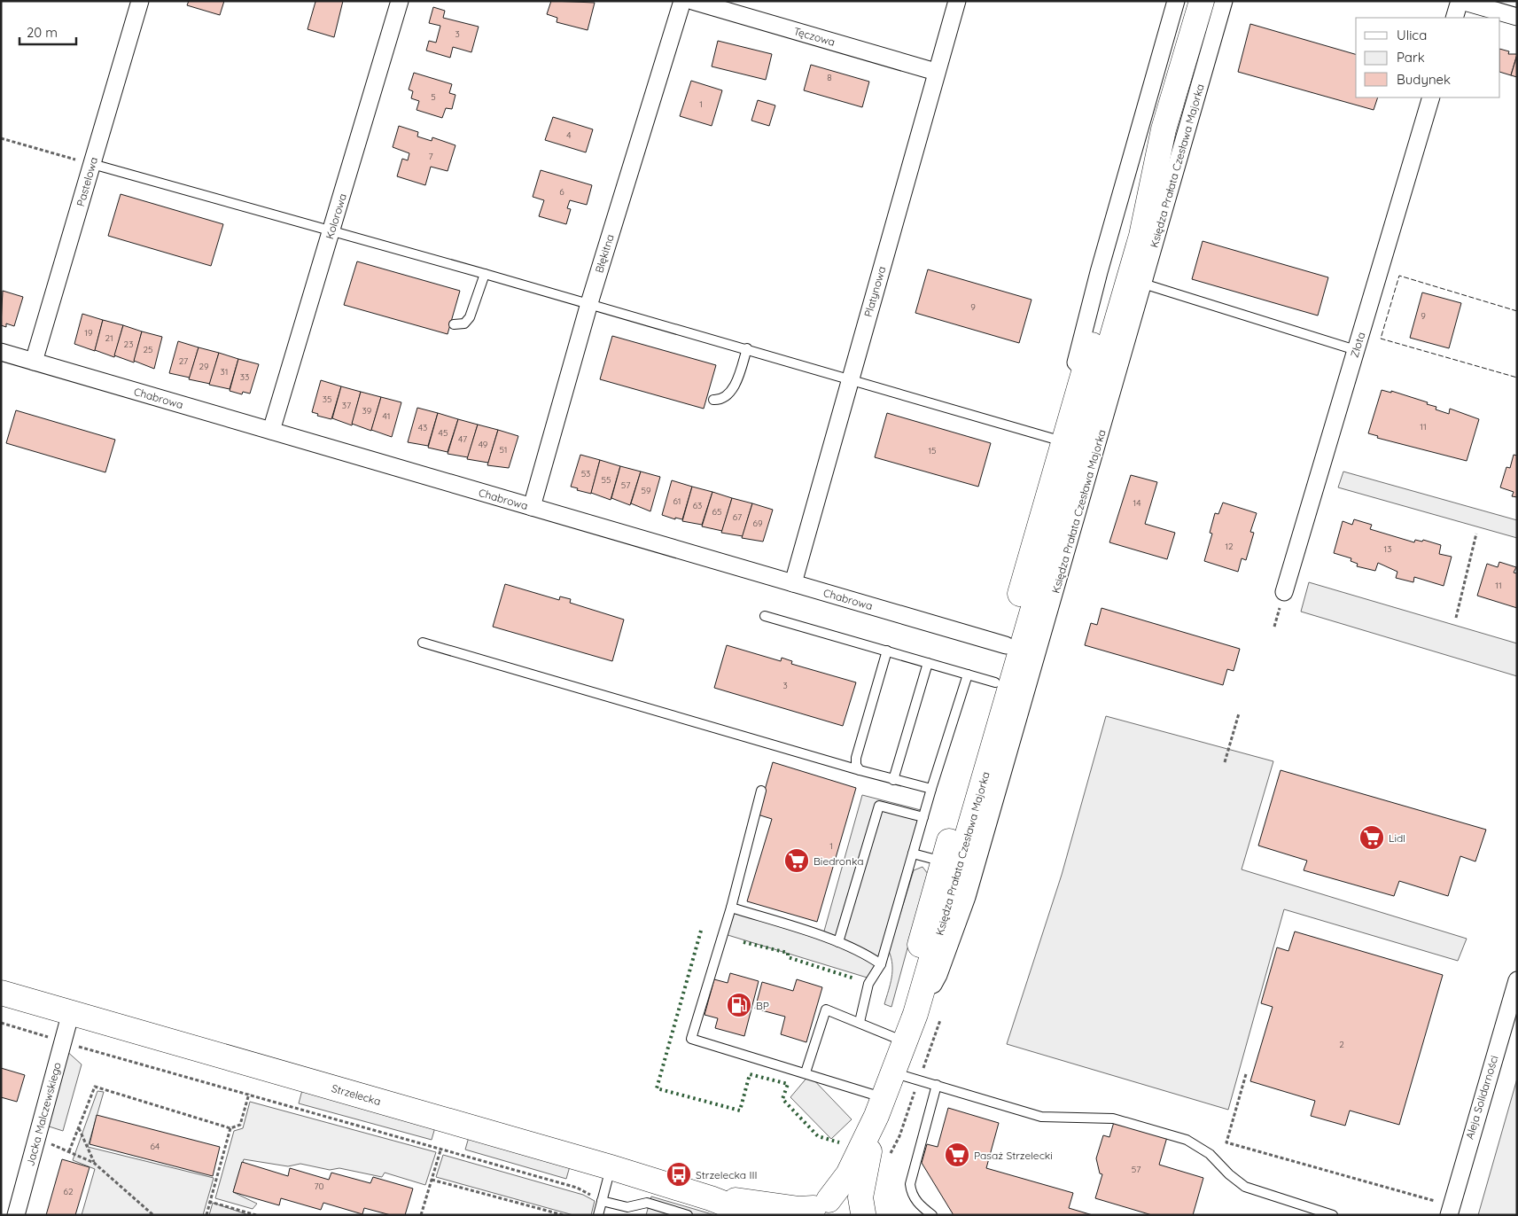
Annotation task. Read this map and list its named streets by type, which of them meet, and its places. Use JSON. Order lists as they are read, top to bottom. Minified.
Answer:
{"streets":{"street":["Tęczowa","Księdza Prałata Czesława Majorka","Pastelowa","Kolorowa","Błękitna","Platynowa","Złota","Chabrowa","Strzelecka","Aleja Solidarności","Jacka Malczewskiego"]},"crossings":[["Tęczowa","Platynowa"],["Księdza Prałata Czesława Majorka","Chabrowa"],["Księdza Prałata Czesława Majorka","Strzelecka"],["Pastelowa","Chabrowa"],["Kolorowa","Chabrowa"],["Błękitna","Chabrowa"],["Platynowa","Chabrowa"],["Strzelecka","Jacka Malczewskiego"]],"places":{"supermarket":["Lidl","Biedronka","Pasaż Strzelecki"],"fuel station":["BP"],"bus stop":["Strzelecka III"]},"house_numbers":["3","8","5","1","4","7","6","9","9","19","21","23","25","27","29","31","33","35","37","39","41","11","43","45","47","49","51","15","53","55","57","59","61","14","63","65","67","69","12","13","11","3","1","2","64","57","70","62"],"legend":["Ulica","Park","Budynek"],"scale_bar":"20 m"}
